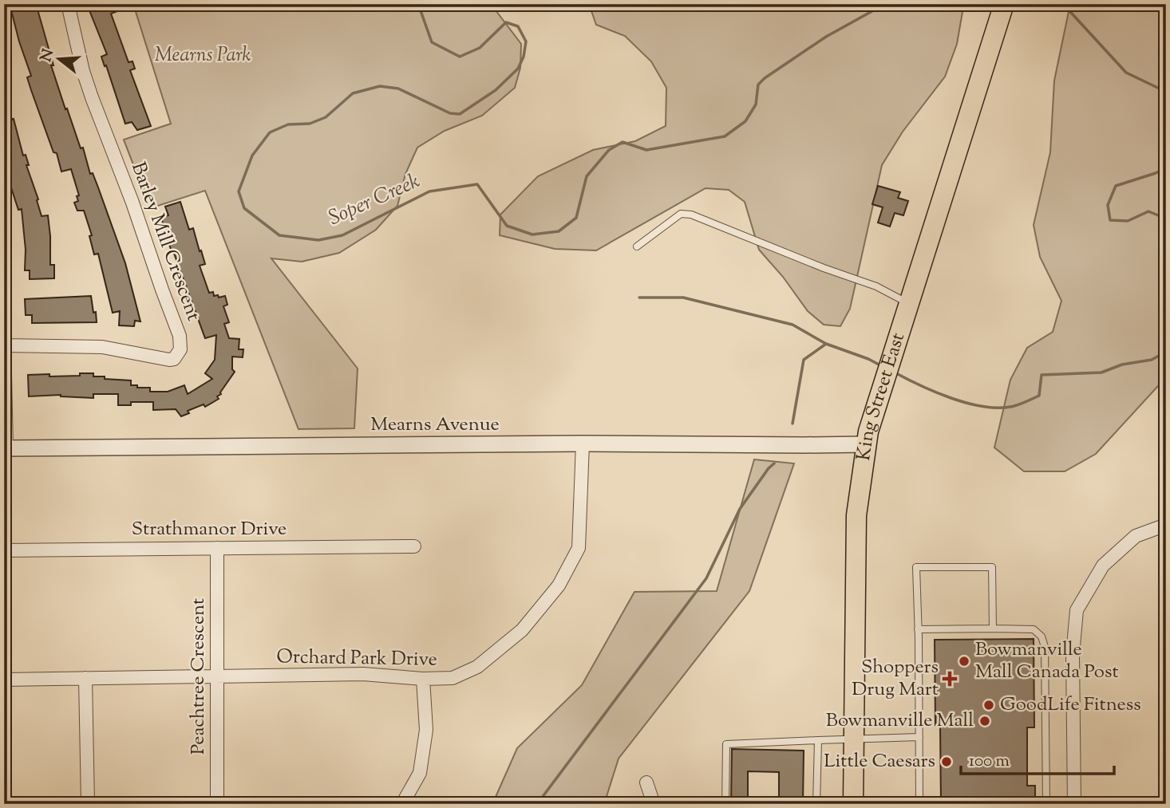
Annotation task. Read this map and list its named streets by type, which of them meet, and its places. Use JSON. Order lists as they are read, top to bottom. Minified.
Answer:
{"streets":{"main road":["King Street East"],"street":["Barley Mill Crescent","Mearns Avenue","Strathmanor Drive","Orchard Park Drive","Peachtree Crescent"]},"crossings":[["King Street East","Mearns Avenue"],["Mearns Avenue","Orchard Park Drive"],["Strathmanor Drive","Peachtree Crescent"],["Orchard Park Drive","Peachtree Crescent"]],"water":["Soper Creek"],"parks":["Mearns Park"],"places":{"other":["Bowmanville Mall Canada Post","GoodLife Fitness","Bowmanville Mall","Little Caesars"],"health":["Shoppers Drug Mart"]},"scale_bar":"100 m","north":"left"}
